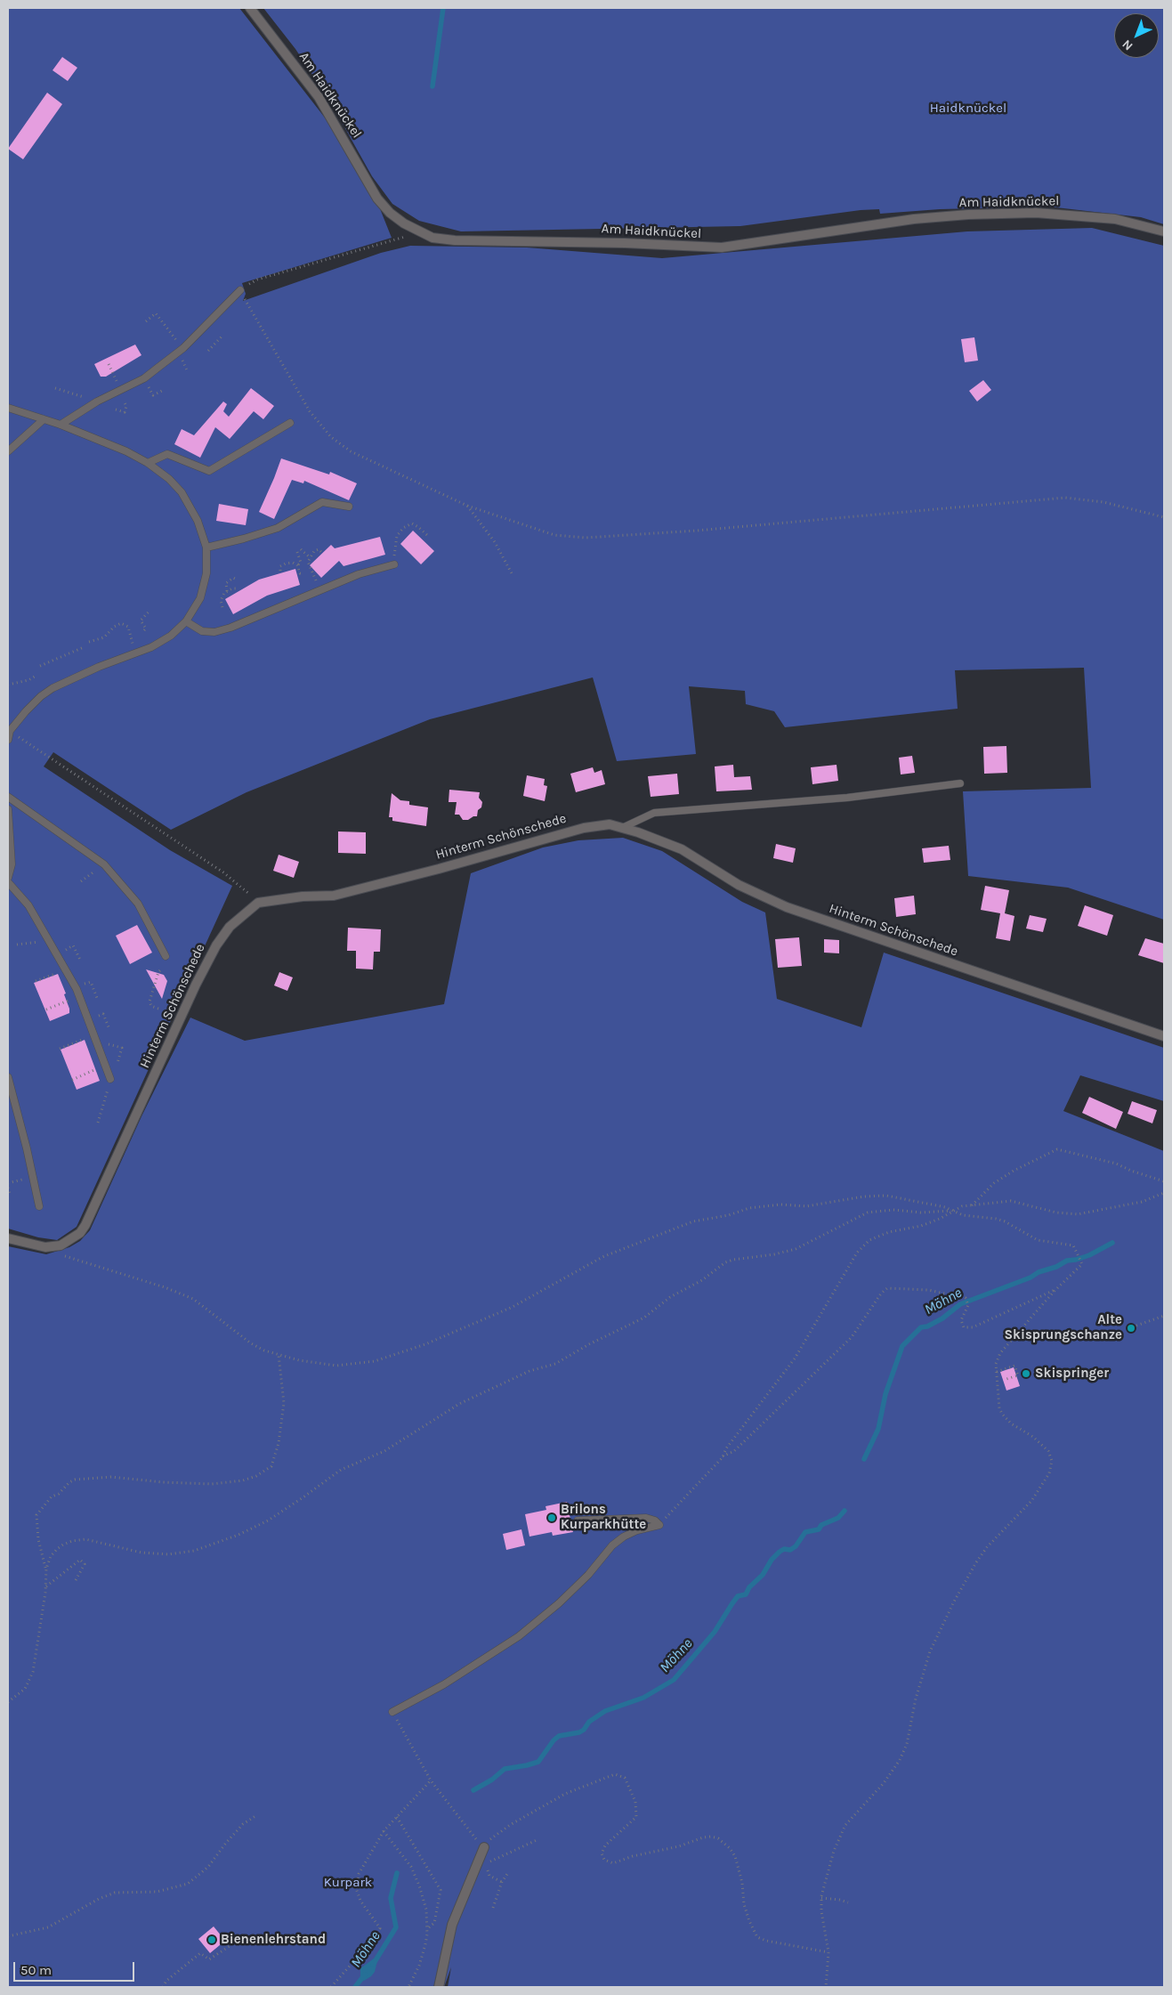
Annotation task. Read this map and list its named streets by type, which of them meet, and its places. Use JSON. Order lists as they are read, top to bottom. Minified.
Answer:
{"streets":{"street":["Am Haidknückel","Hinterm Schönschede"]},"water":["Möhne"],"parks":["Haidknückel","Kurpark"],"places":["Alte Skisprungschanze","Skispringer","Brilons Kurparkhütte","Bienenlehrstand"],"scale_bar":"50 m","north":"bottom left"}
